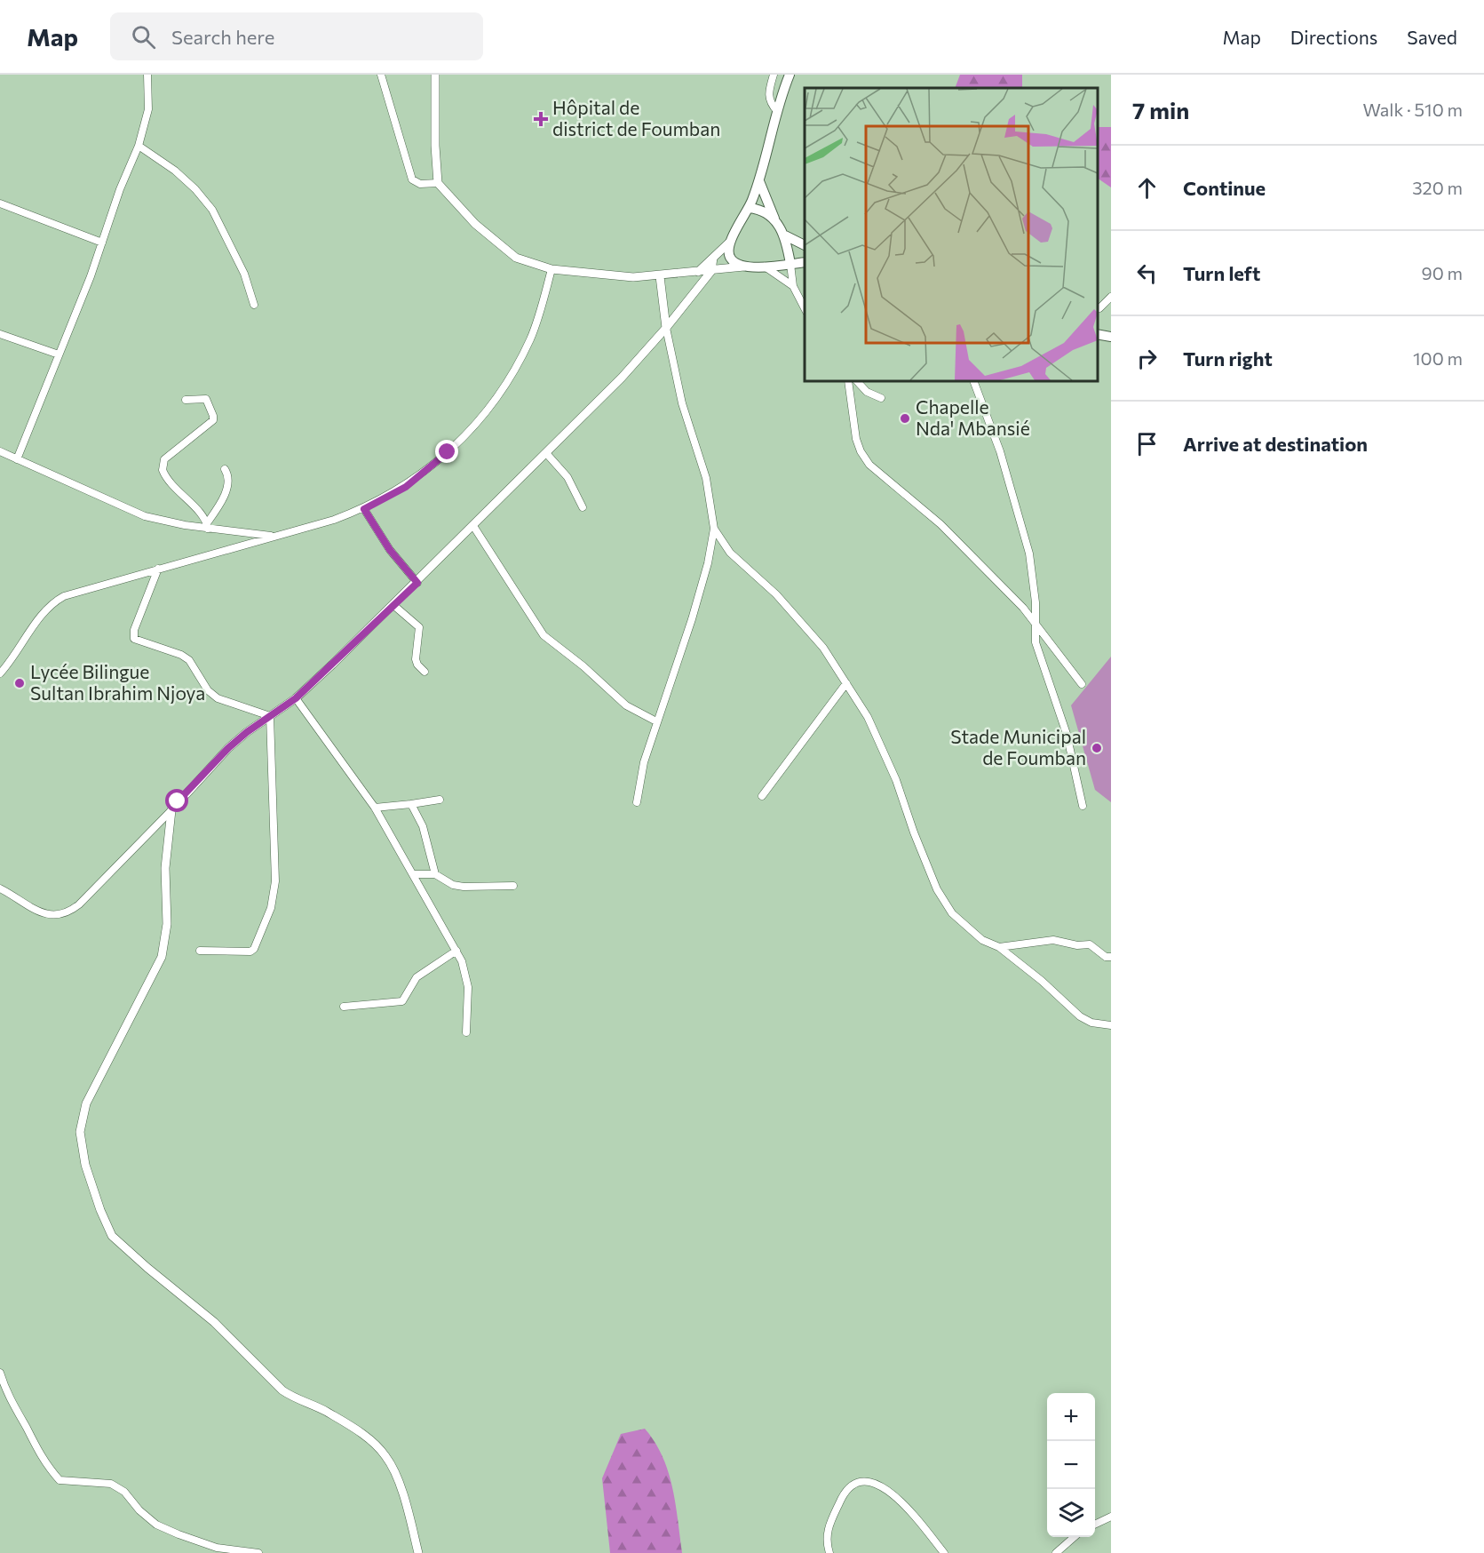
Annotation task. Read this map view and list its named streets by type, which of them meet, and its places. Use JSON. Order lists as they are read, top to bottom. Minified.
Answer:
{"places":{"health":["Hôpital de district de Foumban"],"other":["Chapelle Nda' Mbansié","Lycée Bilingue Sultan Ibrahim Njoya","Stade Municipal de Foumban"]},"page":{"header":"Map","search":"Search here","nav":["Map","Directions","Saved"],"heading":["7 min","Walk · 510 m"],"list":[["Continue","320 m"],["Turn left","90 m"],["Turn right","100 m"],"Arrive at destination"],"map_buttons":["+","−"]}}
